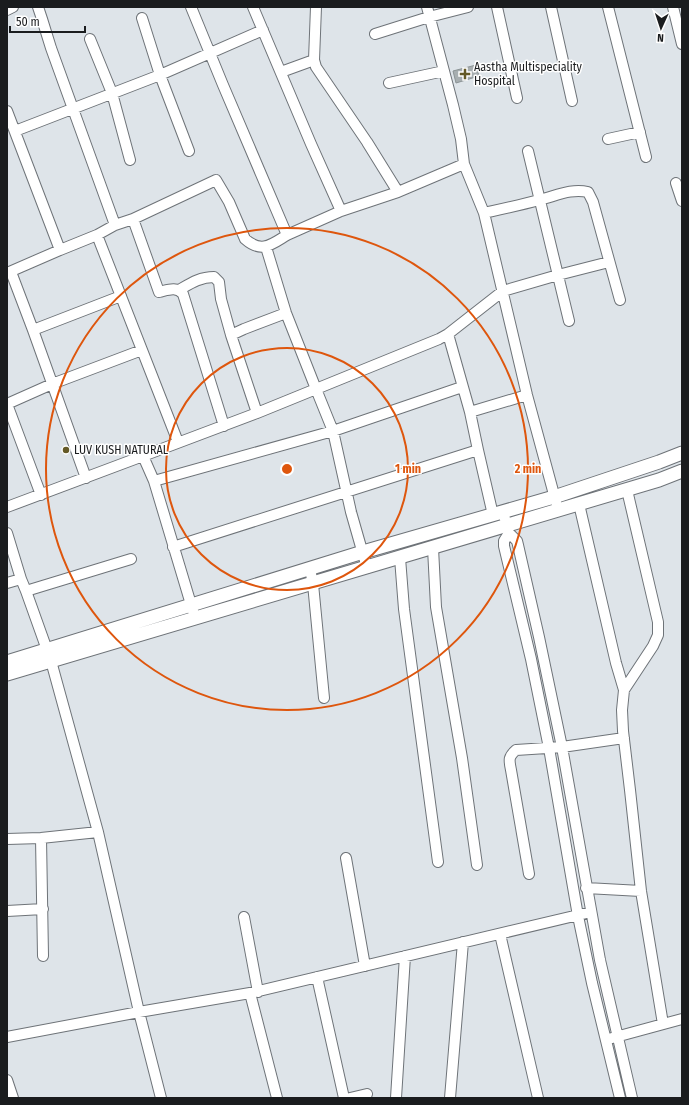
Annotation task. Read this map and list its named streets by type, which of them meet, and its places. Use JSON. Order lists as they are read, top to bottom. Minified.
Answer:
{"places":{"health":["Aastha Multispeciality Hospital"],"other":["LUV KUSH NATURAL"]},"scale_bar":"50 m","north":"bottom","rings":["1 min","2 min"]}
